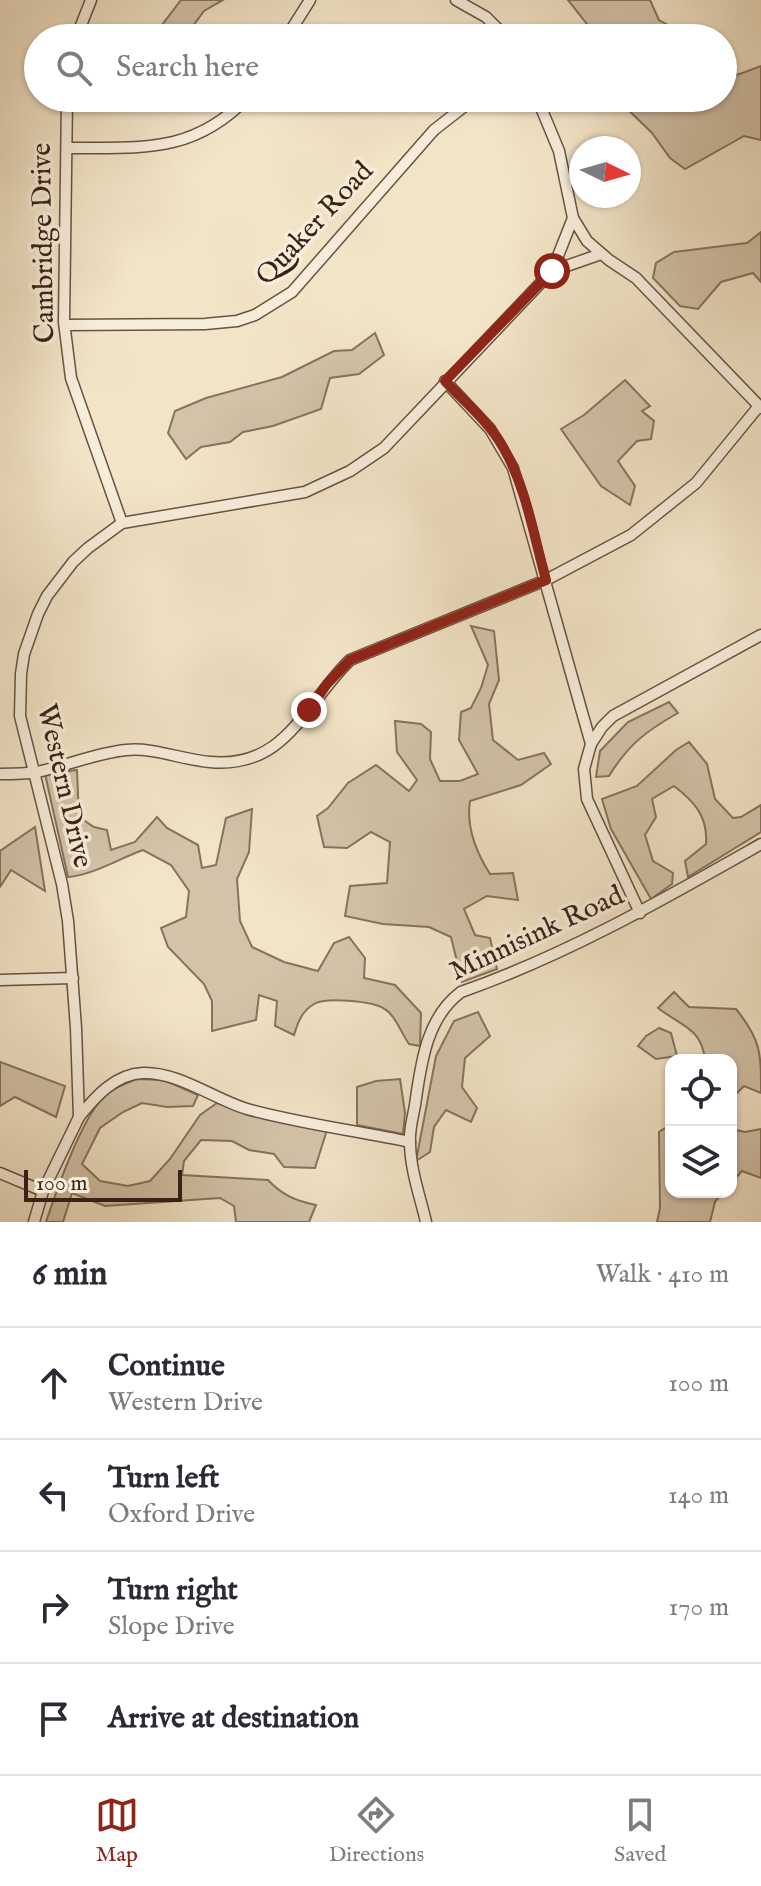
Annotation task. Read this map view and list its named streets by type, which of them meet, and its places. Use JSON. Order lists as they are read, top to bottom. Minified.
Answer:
{"streets":{"street":["Quaker Road","Cambridge Drive","Western Drive","Minnisink Road"]},"crossings":[["Quaker Road","Cambridge Drive"],["Cambridge Drive","Western Drive"]],"scale_bar":"100 m","north":"right","page":{"search":"Search here","scale":"100 m","heading":["6 min","Walk · 410 m"],"list":[["Continue","Western Drive","100 m"],["Turn left","Oxford Drive","140 m"],["Turn right","Slope Drive","170 m"],"Arrive at destination"],"nav":["Map","Directions","Saved"]}}
